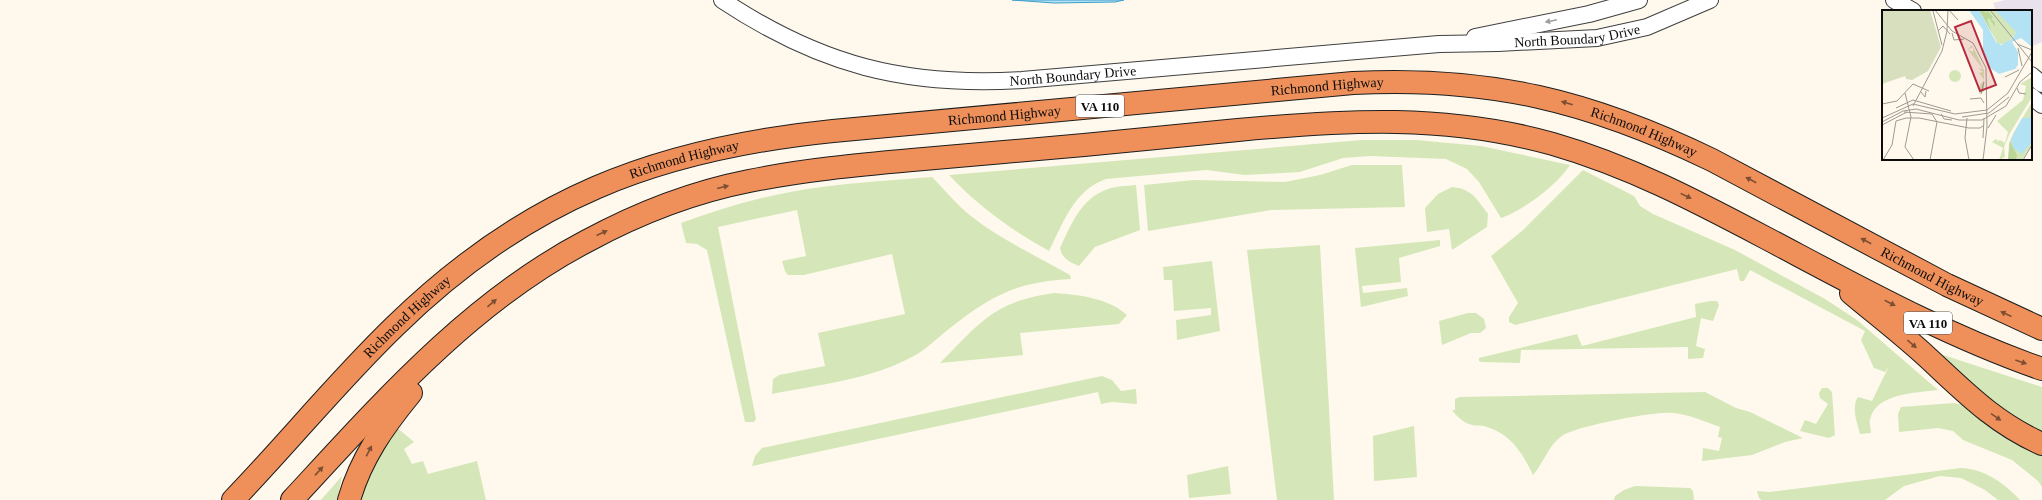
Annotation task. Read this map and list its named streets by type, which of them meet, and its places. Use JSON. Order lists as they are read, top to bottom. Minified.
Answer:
{"streets":{"highway":["Richmond Highway","VA 110"],"street":["North Boundary Drive"]}}
